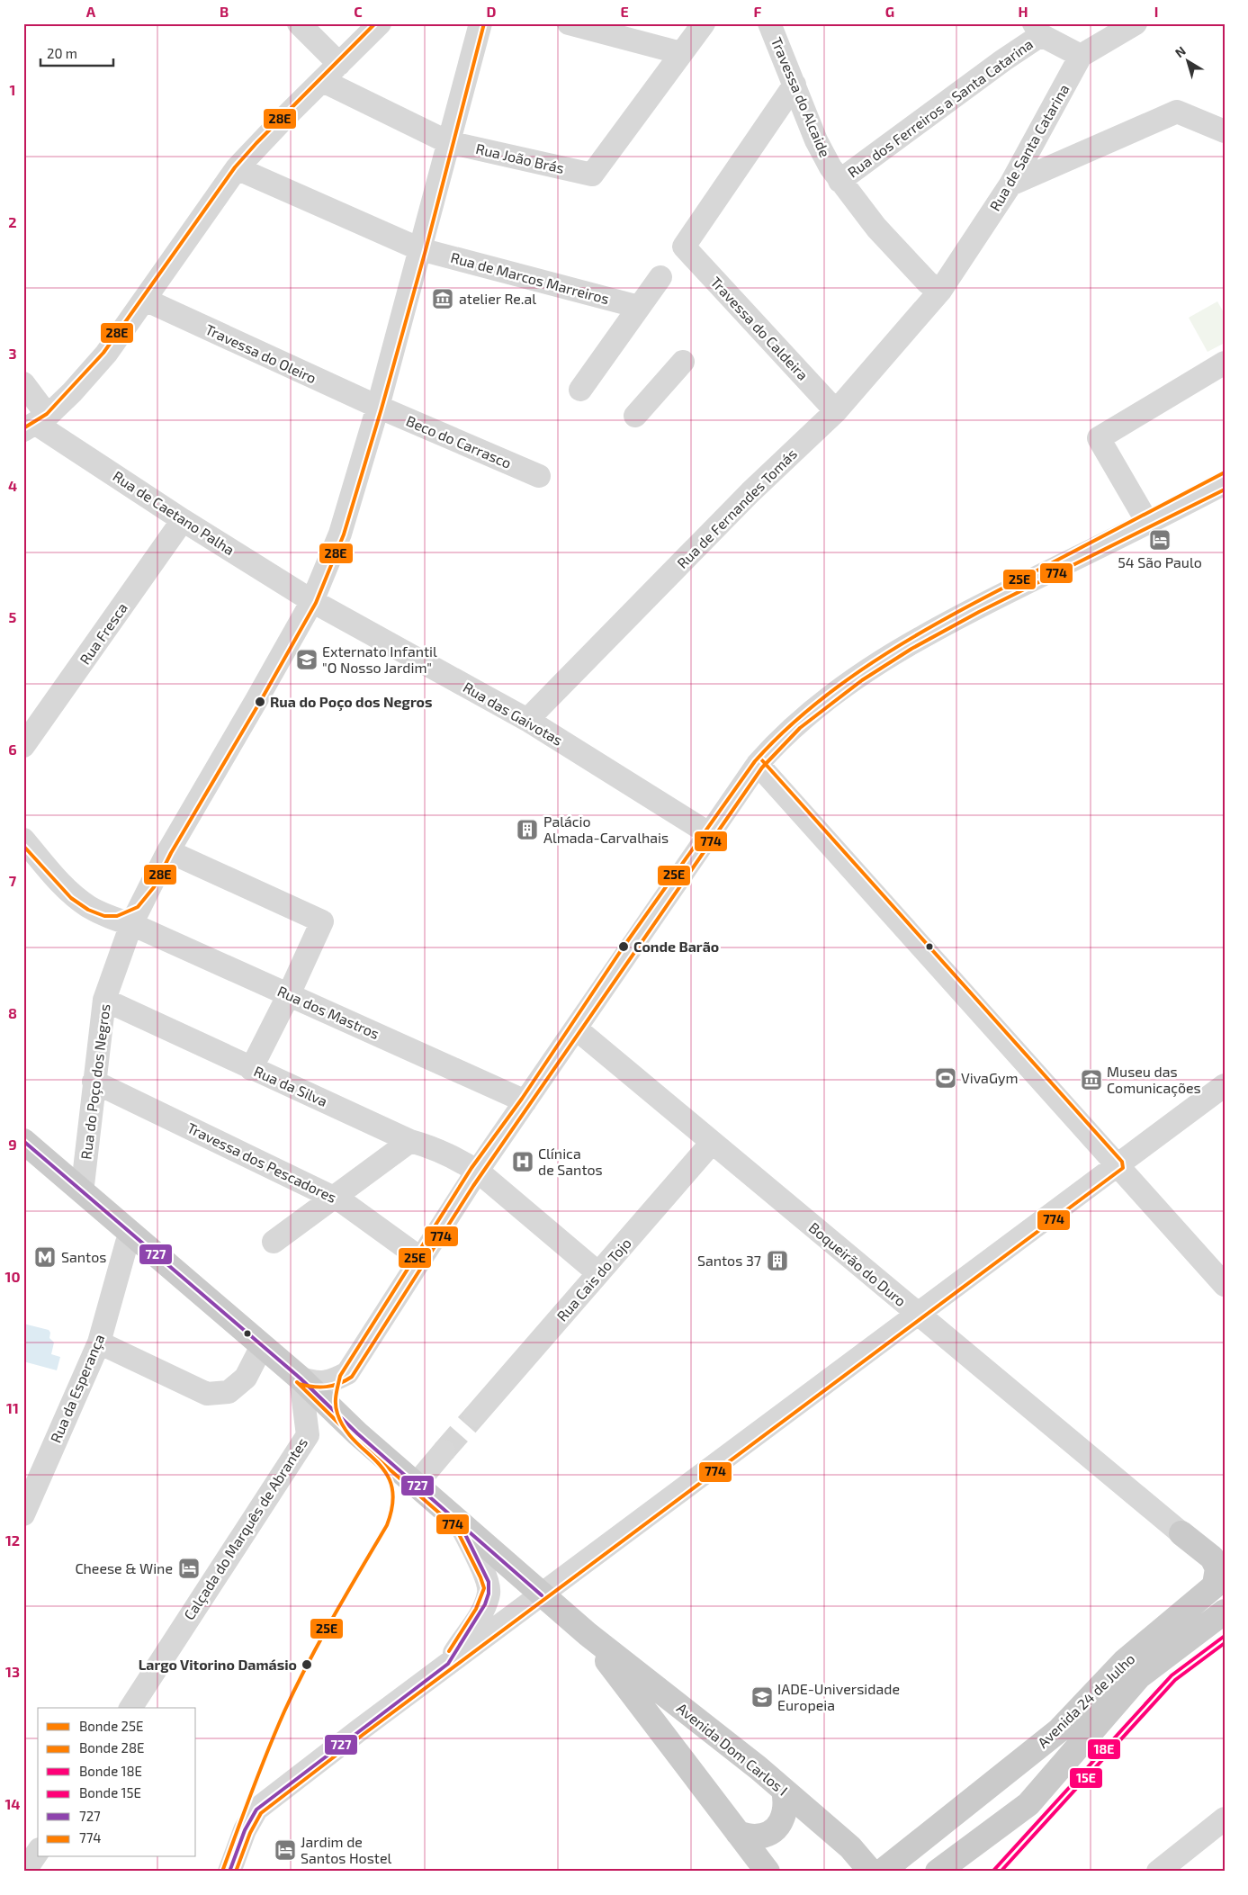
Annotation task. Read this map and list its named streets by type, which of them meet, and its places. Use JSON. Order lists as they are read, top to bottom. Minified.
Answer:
{"streets":{"main road":["Avenida 24 de Julho","Avenida Dom Carlos I"],"street":["Travessa do Alcaide","Rua dos Ferreiros a Santa Catarina","Rua de Santa Catarina","Rua João Brás","Rua de Marcos Marreiros","Travessa do Caldeira","Travessa do Oleiro","Beco do Carrasco","Rua de Fernandes Tomás","Rua de Caetano Palha","Rua Fresca","Rua das Gaivotas","Rua dos Mastros","Rua do Poço dos Negros","Rua da Silva","Travessa dos Pescadores","Boqueirão do Duro","Rua Cais do Tojo","Rua da Esperança","Calçada do Marquês de Abrantes"]},"crossings":[["Travessa do Alcaide","Rua dos Ferreiros a Santa Catarina"],["Travessa do Alcaide","Rua de Santa Catarina"],["Travessa do Alcaide","Travessa do Caldeira"],["Travessa do Alcaide","Rua de Fernandes Tomás"],["Rua de Santa Catarina","Rua de Fernandes Tomás"],["Rua João Brás","Rua do Poço dos Negros"],["Rua de Marcos Marreiros","Rua do Poço dos Negros"],["Travessa do Caldeira","Rua de Fernandes Tomás"],["Travessa do Oleiro","Beco do Carrasco"],["Travessa do Oleiro","Rua do Poço dos Negros"],["Beco do Carrasco","Rua do Poço dos Negros"],["Rua de Fernandes Tomás","Rua das Gaivotas"],["Rua de Caetano Palha","Rua Fresca"],["Rua de Caetano Palha","Rua das Gaivotas"],["Rua de Caetano Palha","Rua do Poço dos Negros"],["Rua das Gaivotas","Rua do Poço dos Negros"],["Rua dos Mastros","Rua do Poço dos Negros"],["Rua do Poço dos Negros","Rua da Silva"],["Rua do Poço dos Negros","Travessa dos Pescadores"],["Rua do Poço dos Negros","Avenida Dom Carlos I"],["Rua da Silva","Rua Cais do Tojo"],["Boqueirão do Duro","Rua Cais do Tojo"],["Rua da Esperança","Avenida Dom Carlos I"],["Calçada do Marquês de Abrantes","Avenida Dom Carlos I"]],"places":{"museum":["atelier Re.al","Museu das Comunicações"],"hotel":["54 São Paulo","Cheese & Wine","Jardim de Santos Hostel"],"school or university":["Externato Infantil \"O Nosso Jardim\"","IADE-Universidade Europeia"],"other":["Rua do Poço dos Negros","Conde Barão","Largo Vitorino Damásio"],"building":["Palácio Almada-Carvalhais","Santos 37"],"sports":["VivaGym"],"hospital":["Clínica de Santos"],"metro station":["Santos"]},"lines":["tram line 28E","tram line 25E","transit line 774","transit line 727","tram line 18E","tram line 15E"],"legend":["Bonde 25E","Bonde 28E","Bonde 18E","Bonde 15E","727","774"],"scale_bar":"20 m","north":"top left","grid":{"columns":["A","B","C","D","E","F","G","H","I"],"rows":["1","2","3","4","5","6","7","8","9","10","11","12","13","14"]}}
